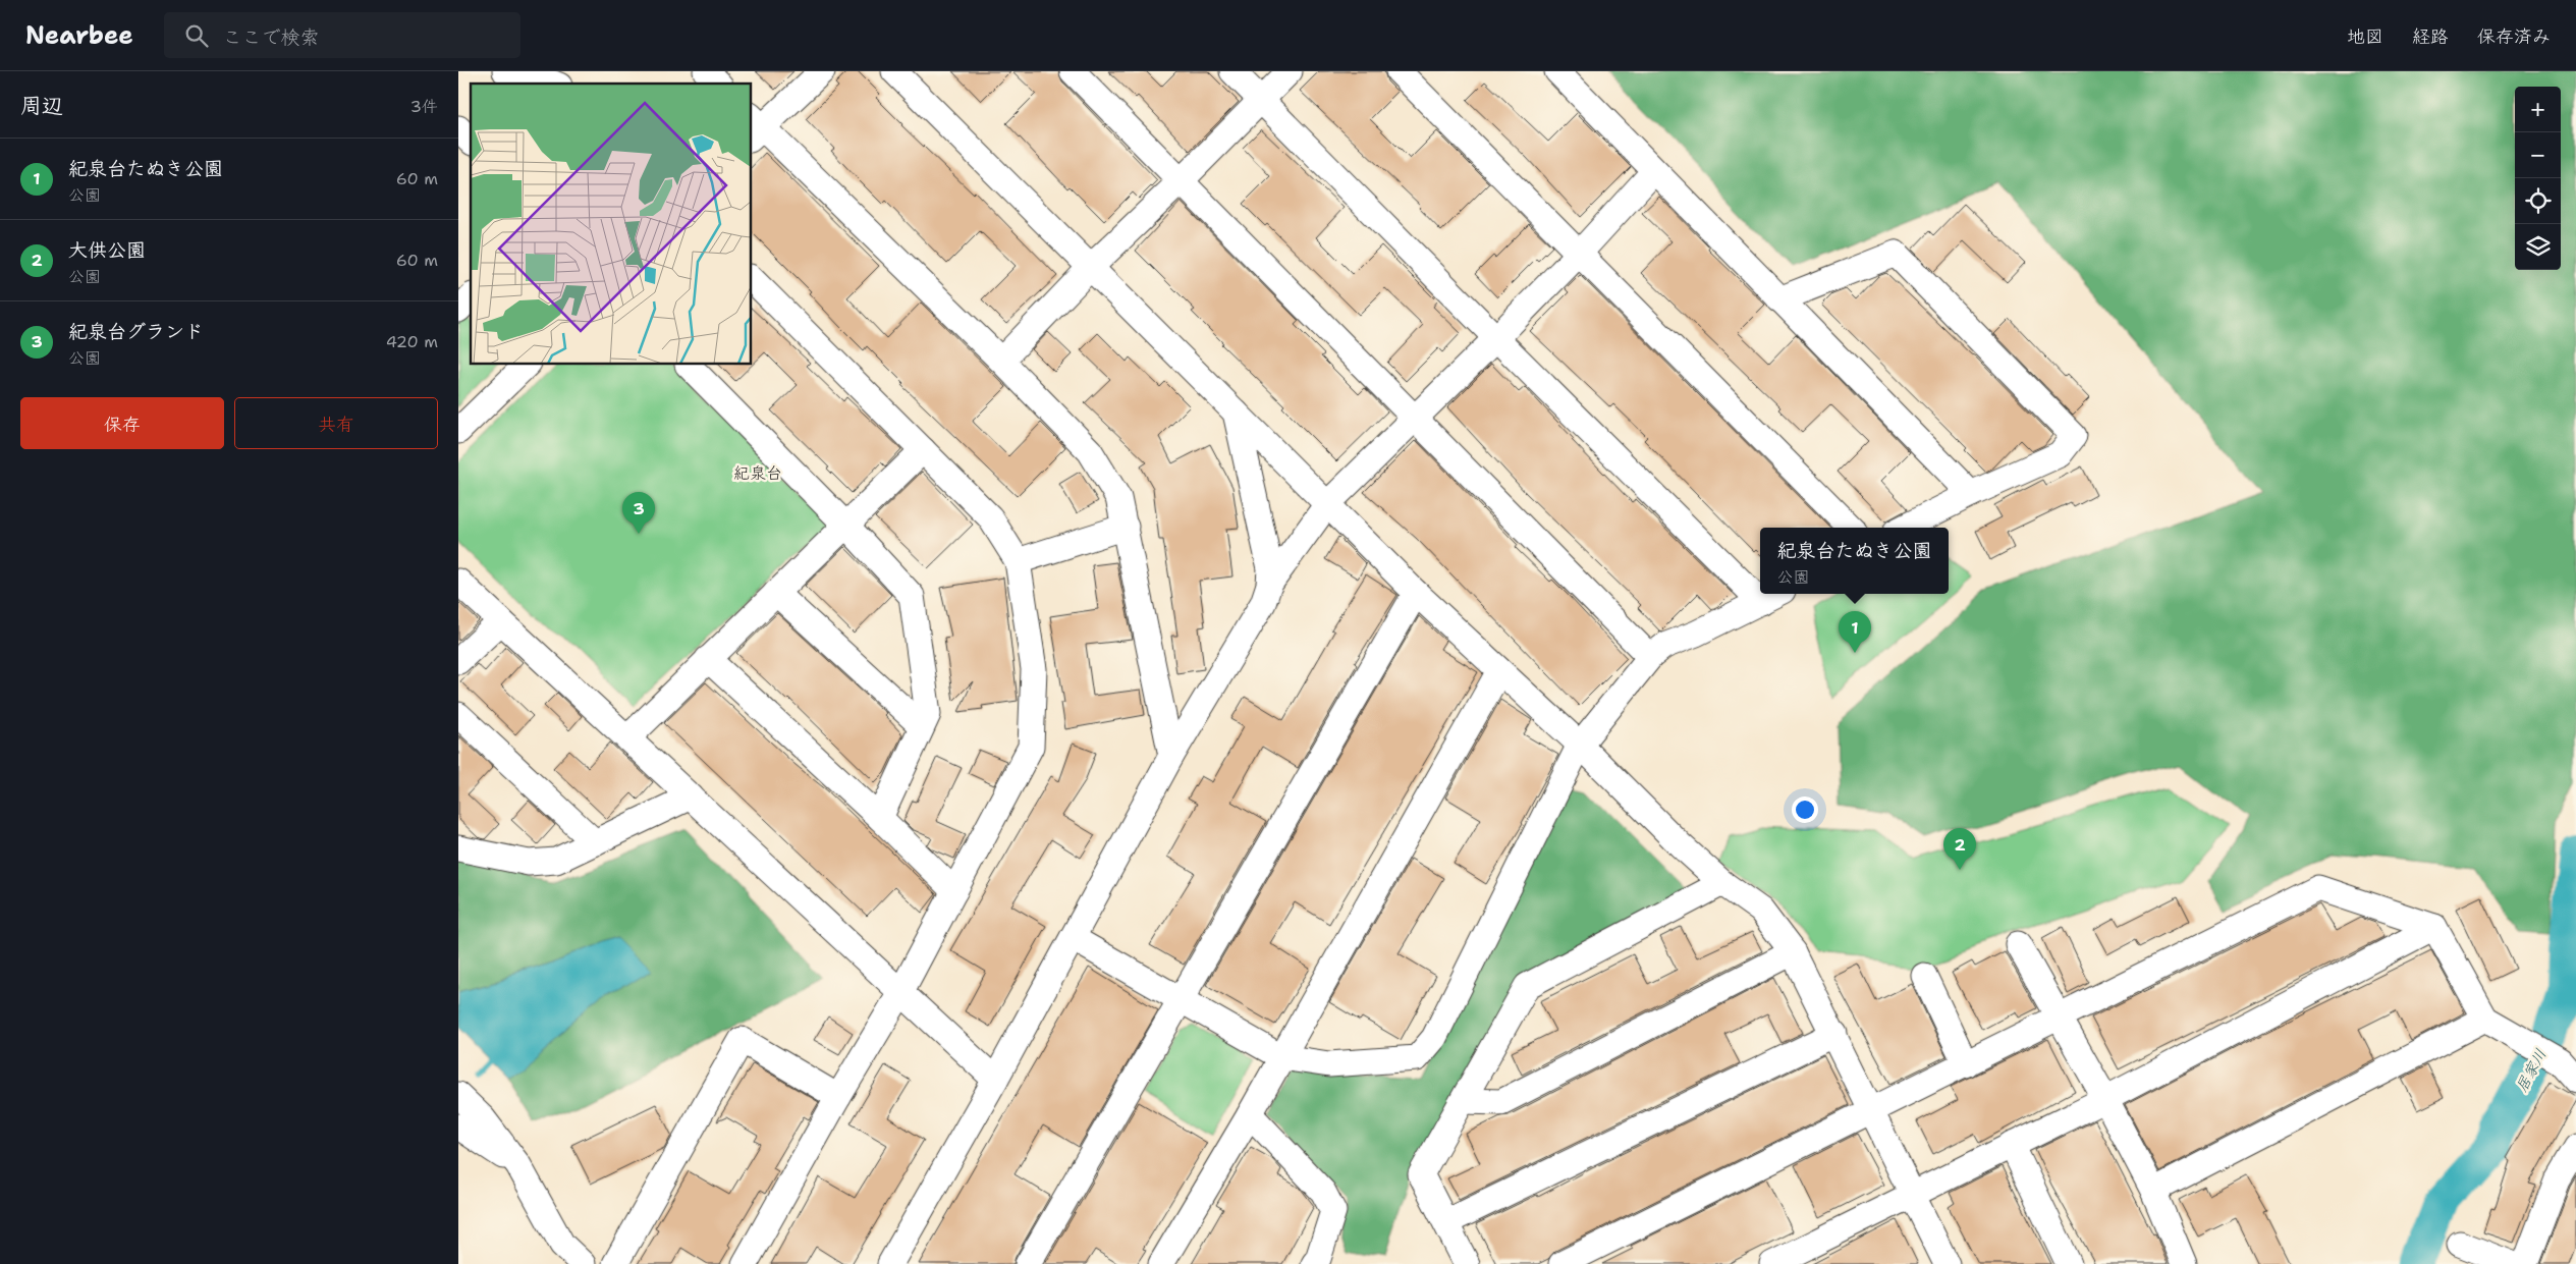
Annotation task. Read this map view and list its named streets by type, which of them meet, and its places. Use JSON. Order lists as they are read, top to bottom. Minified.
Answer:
{"districts":["紀泉台"],"water":["居家川"],"page":{"header":"Nearbee","search":"ここで検索","nav":["地図","経路","保存済み"],"heading":["周辺","3件"],"map_buttons":["+","−"],"list":[{"mark":"1","name":"紀泉台たぬき公園","note":"公園","value":"60 m"},{"mark":"2","name":"大供公園","note":"公園","value":"60 m"},{"mark":"3","name":"紀泉台グランド","note":"公園","value":"420 m"}],"buttons":["保存","共有"],"pins":["3","1","2"],"popup":["紀泉台たぬき公園","公園"]}}
